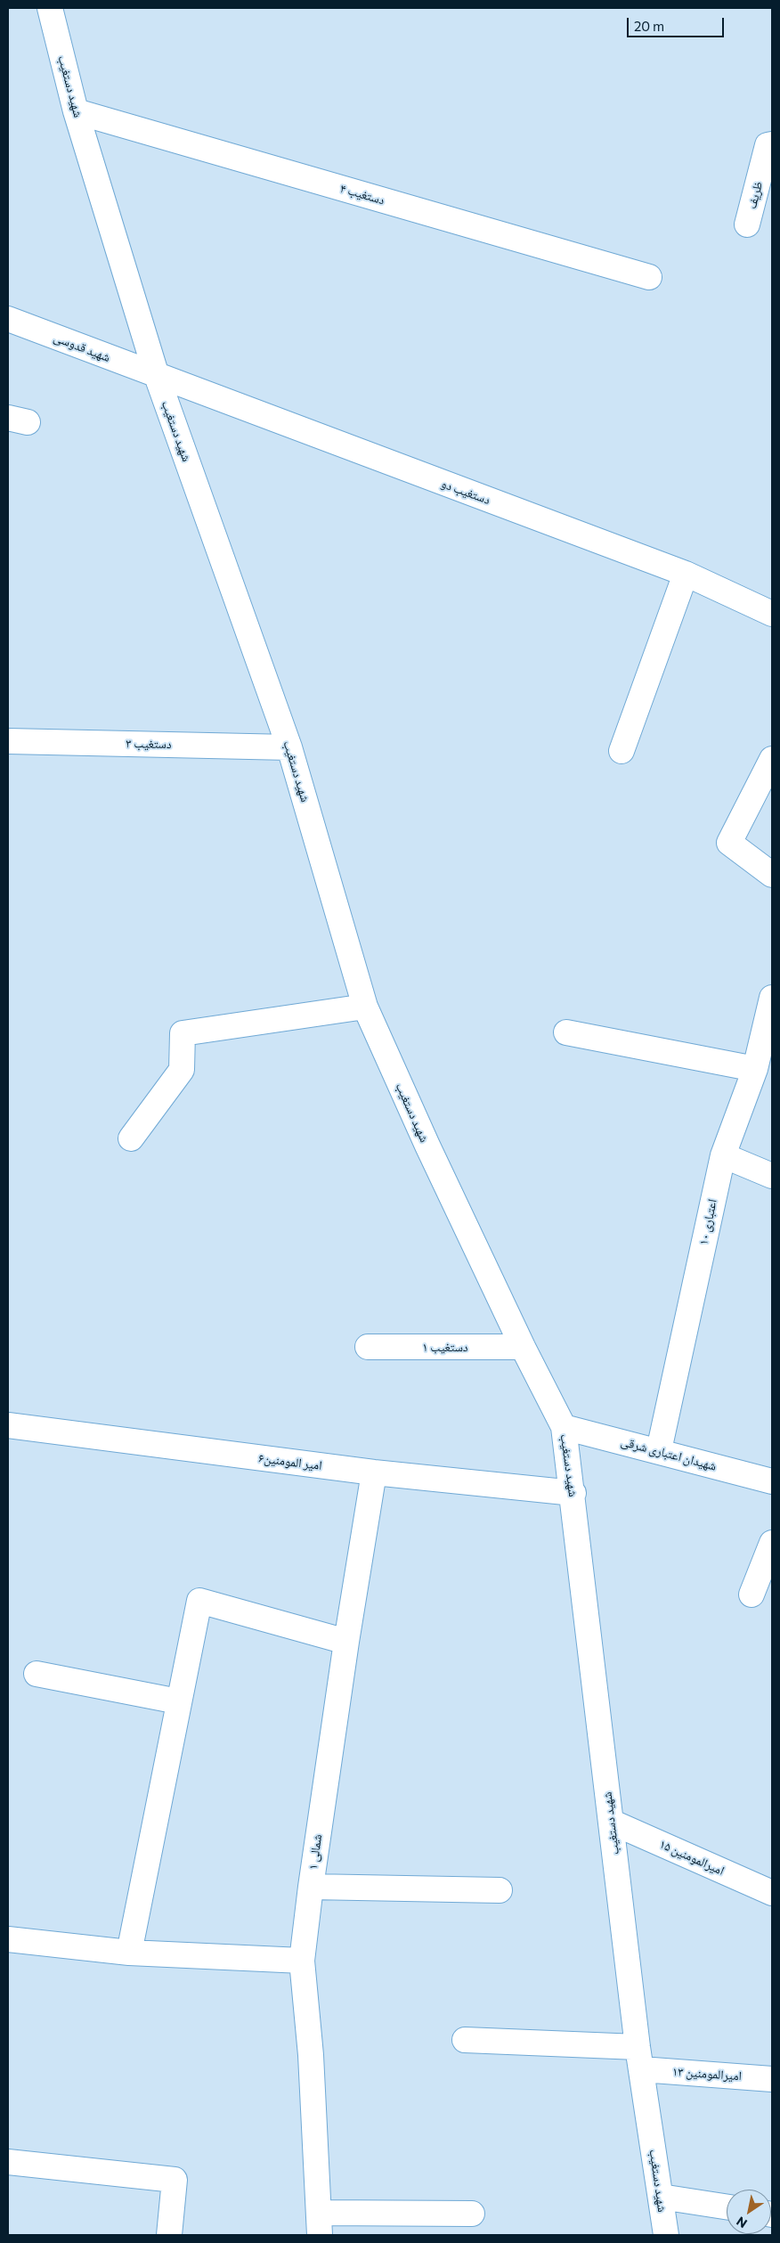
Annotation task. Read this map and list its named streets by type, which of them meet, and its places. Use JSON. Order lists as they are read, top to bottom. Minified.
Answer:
{"streets":{"street":["شهید دستغیب","دستغیب ۴","ظریف","شهید قدوسی","دستغیب دو","دستغیب ۳","اعتباری ۱۰","دستغیب ۱","شهیدان اعتباری شرقی","امیر المومنین۶","شمالی ۱","امیرالمومنین ۱۵","امیرالمومنین ۱۳"]},"crossings":[["شهید دستغیب","دستغیب ۴"],["شهید دستغیب","شهید قدوسی"],["شهید دستغیب","دستغیب دو"],["شهید دستغیب","دستغیب ۳"],["شهید دستغیب","دستغیب ۱"],["شهید دستغیب","شهیدان اعتباری شرقی"],["شهید دستغیب","امیر المومنین۶"],["شهید دستغیب","امیرالمومنین ۱۵"],["شهید دستغیب","امیرالمومنین ۱۳"],["شهید قدوسی","دستغیب دو"],["اعتباری ۱۰","شهیدان اعتباری شرقی"],["امیر المومنین۶","شمالی ۱"]],"scale_bar":"20 m","north":"bottom left"}
